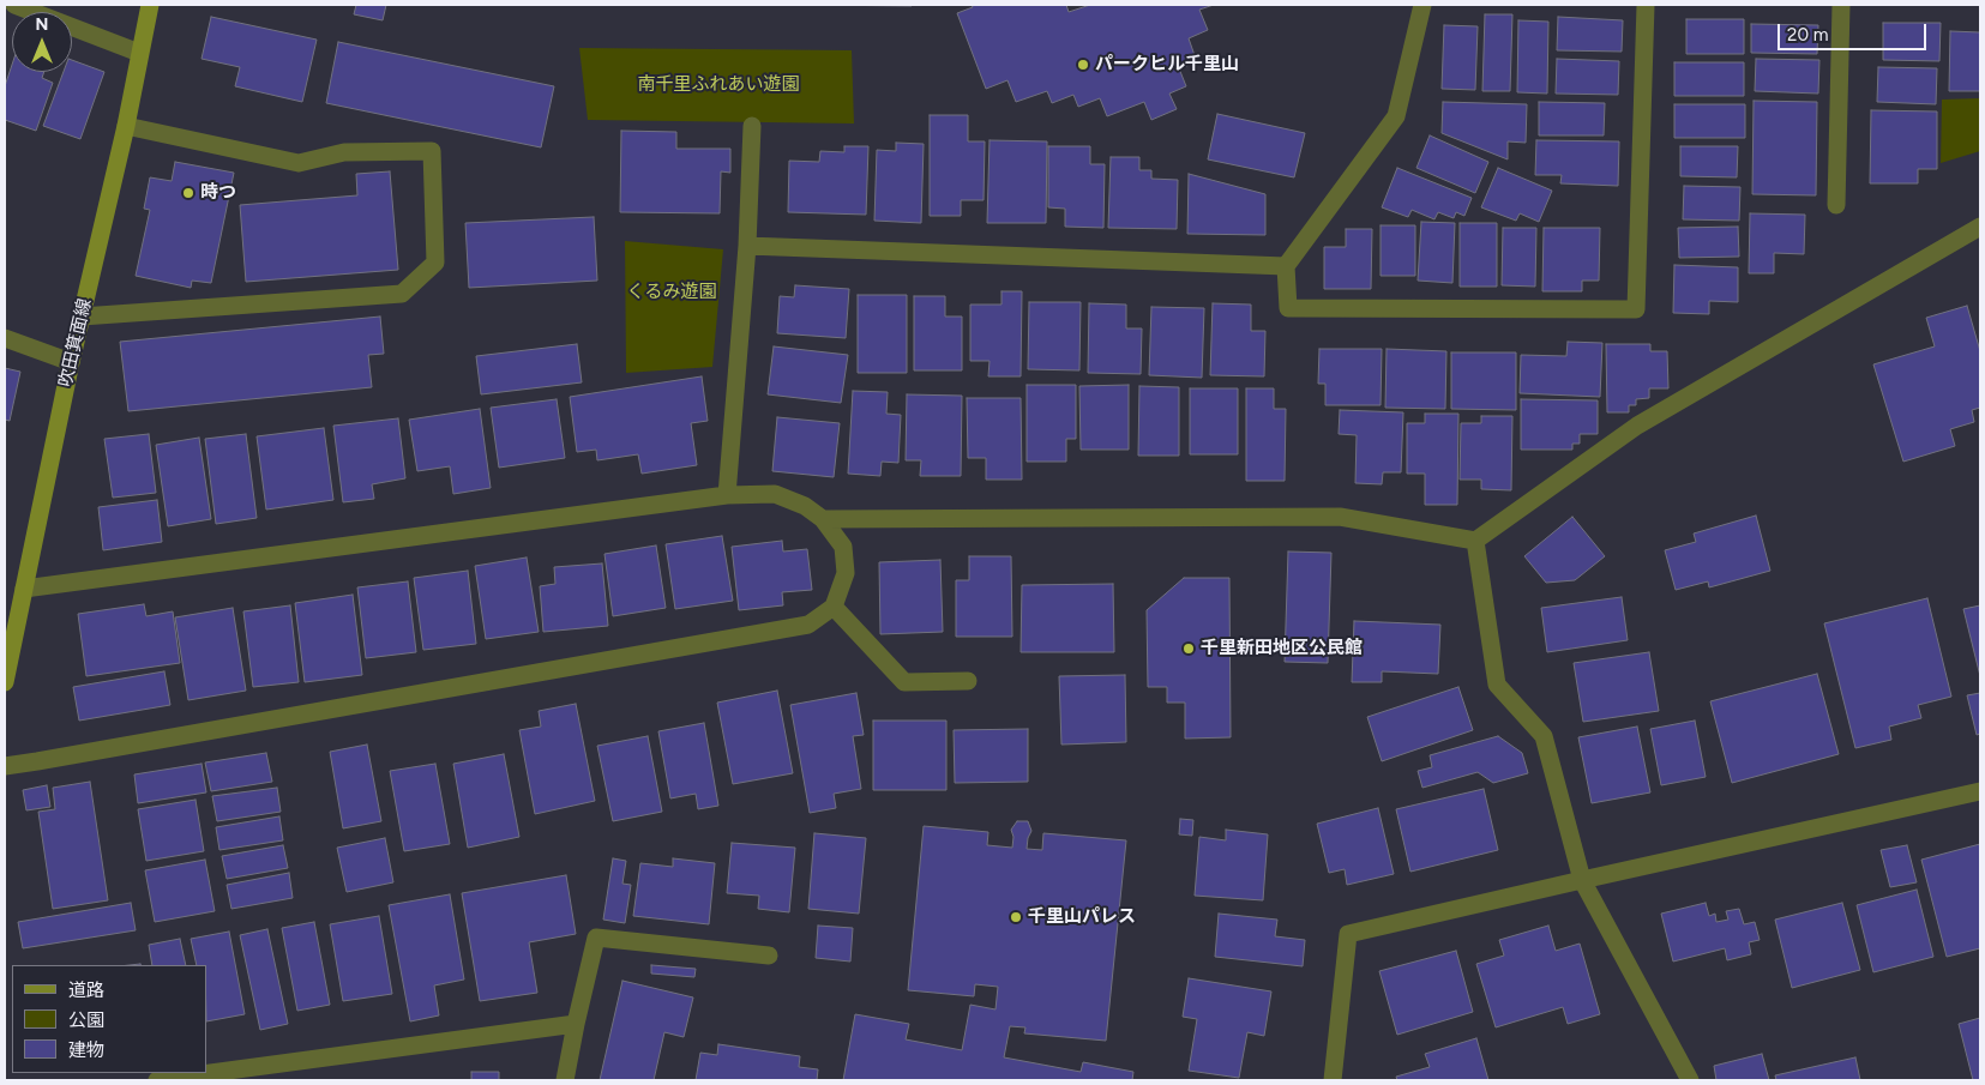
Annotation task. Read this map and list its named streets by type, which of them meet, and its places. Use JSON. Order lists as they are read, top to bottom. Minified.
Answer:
{"streets":{"main road":["吹田箕面線"]},"parks":["南千里ふれあい遊園","くるみ遊園"],"places":["パークヒル千里山","時つ","千里新田地区公民館","千里山パレス"],"legend":["道路","公園","建物"],"scale_bar":"20 m","north":"top"}
